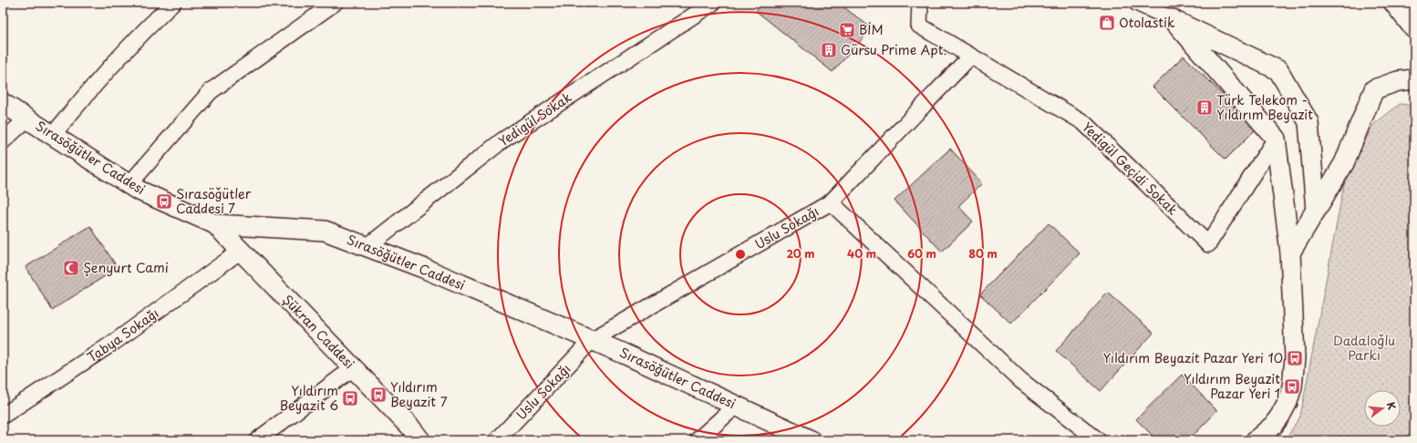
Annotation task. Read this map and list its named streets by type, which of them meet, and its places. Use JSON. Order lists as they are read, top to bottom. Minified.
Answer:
{"streets":{"street":["Yedigül Sokak","Sırasöğütler Caddesi","Yedigül Geçidi Sokak","Uslu Sokağı","Şükran Caddesi","Tabya Sokağı"]},"crossings":[["Yedigül Sokak","Sırasöğütler Caddesi"],["Sırasöğütler Caddesi","Uslu Sokağı"],["Sırasöğütler Caddesi","Şükran Caddesi"],["Yedigül Geçidi Sokak","Uslu Sokağı"],["Şükran Caddesi","Tabya Sokağı"]],"parks":["Dadaloğlu Parkı"],"places":{"shop":["Otolastik"],"supermarket":["BİM"],"building":["Gürsu Prime Apt.","Türk Telekom - Yıldırım Beyazit"],"bus stop":["Sırasöğütler Caddesi 7","Yıldırım Beyazit Pazar Yeri 10","Yıldırım Beyazit Pazar Yeri 1","Yıldırım Beyazit 7","Yıldırım Beyazit 6"],"mosque":["Şenyurt Cami"]},"north":"right","rings":["20 m","40 m","60 m","80 m"]}
